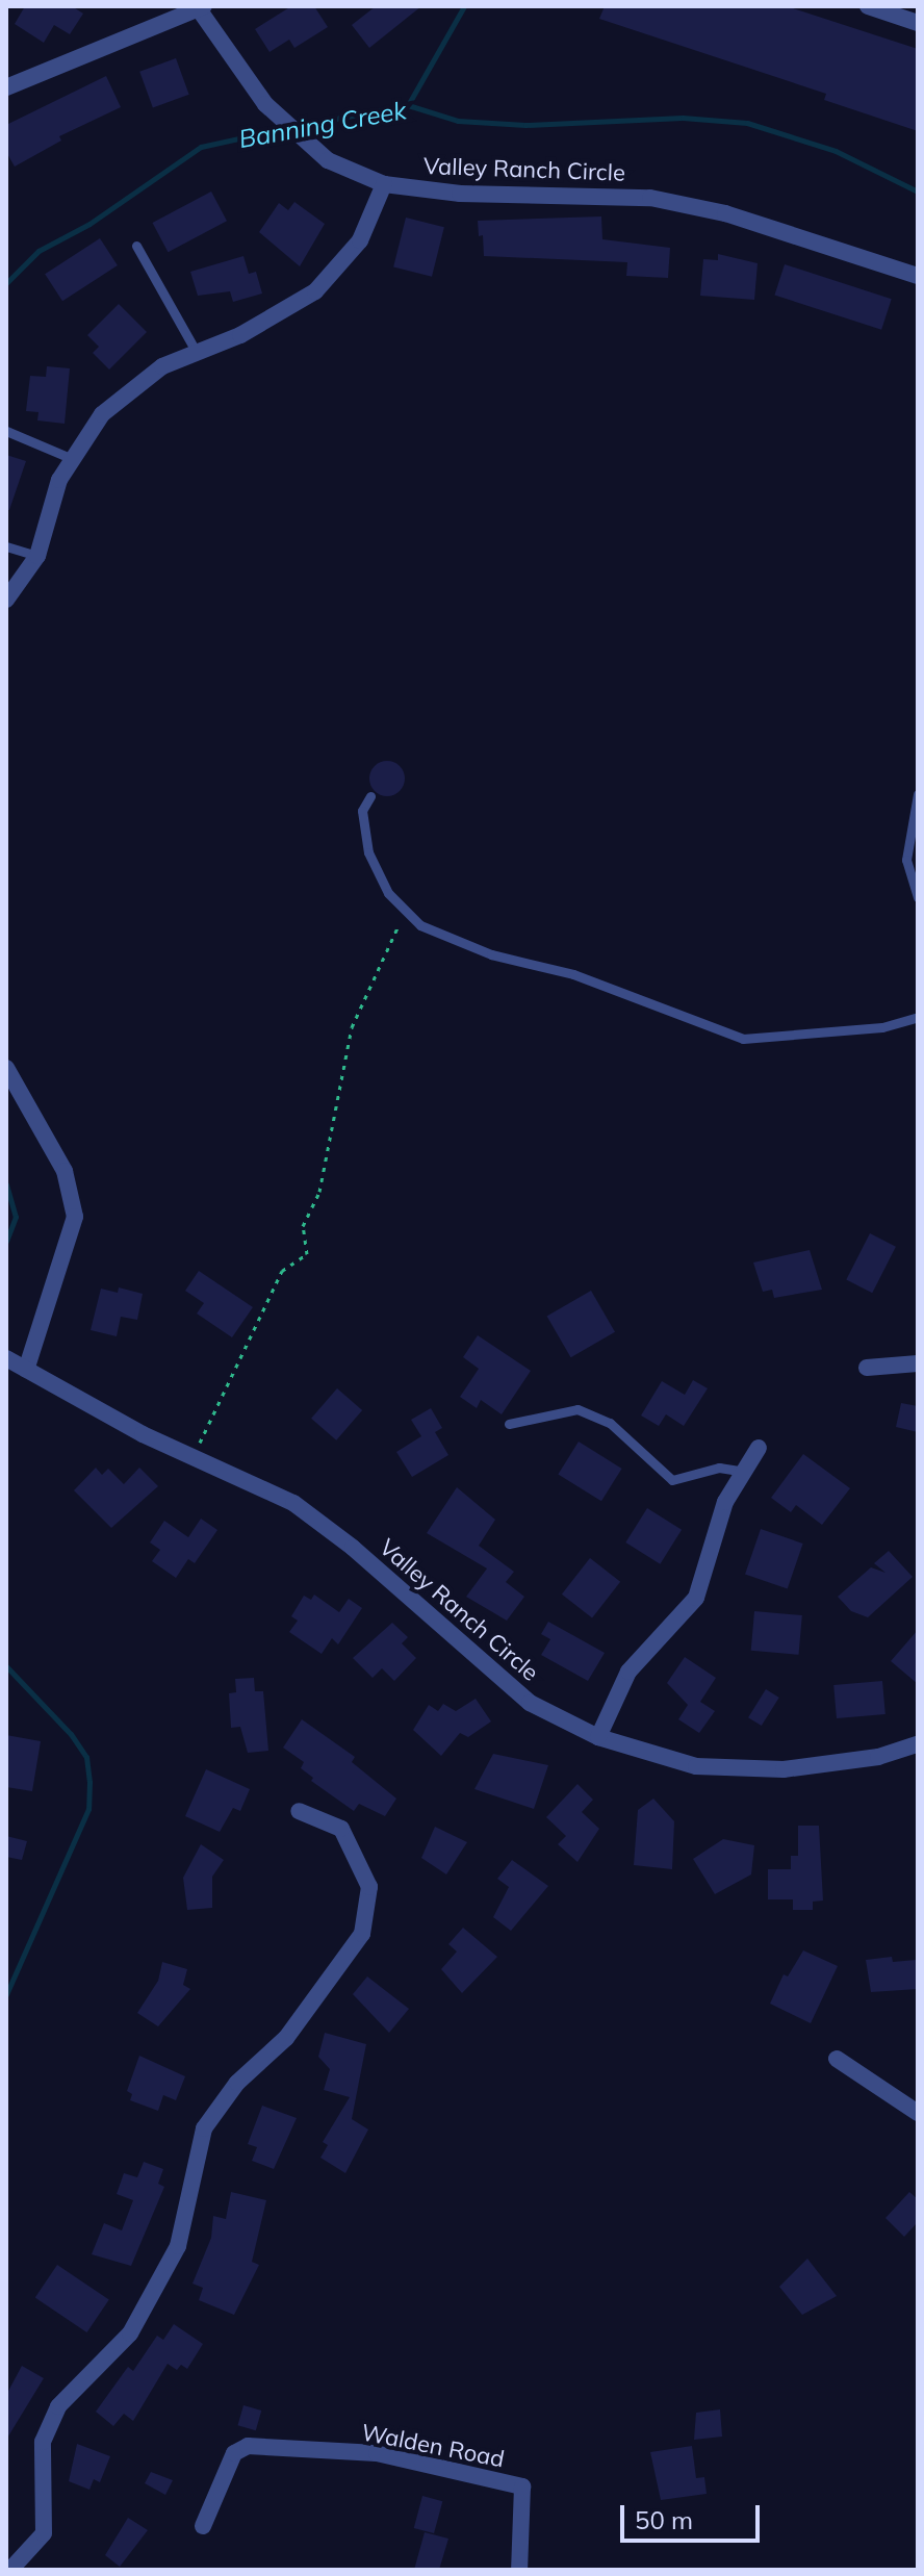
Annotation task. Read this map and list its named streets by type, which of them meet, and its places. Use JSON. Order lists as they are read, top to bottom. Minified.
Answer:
{"streets":{"street":["Valley Ranch Circle","Walden Road"]},"water":["Banning Creek"],"scale_bar":"50 m"}
